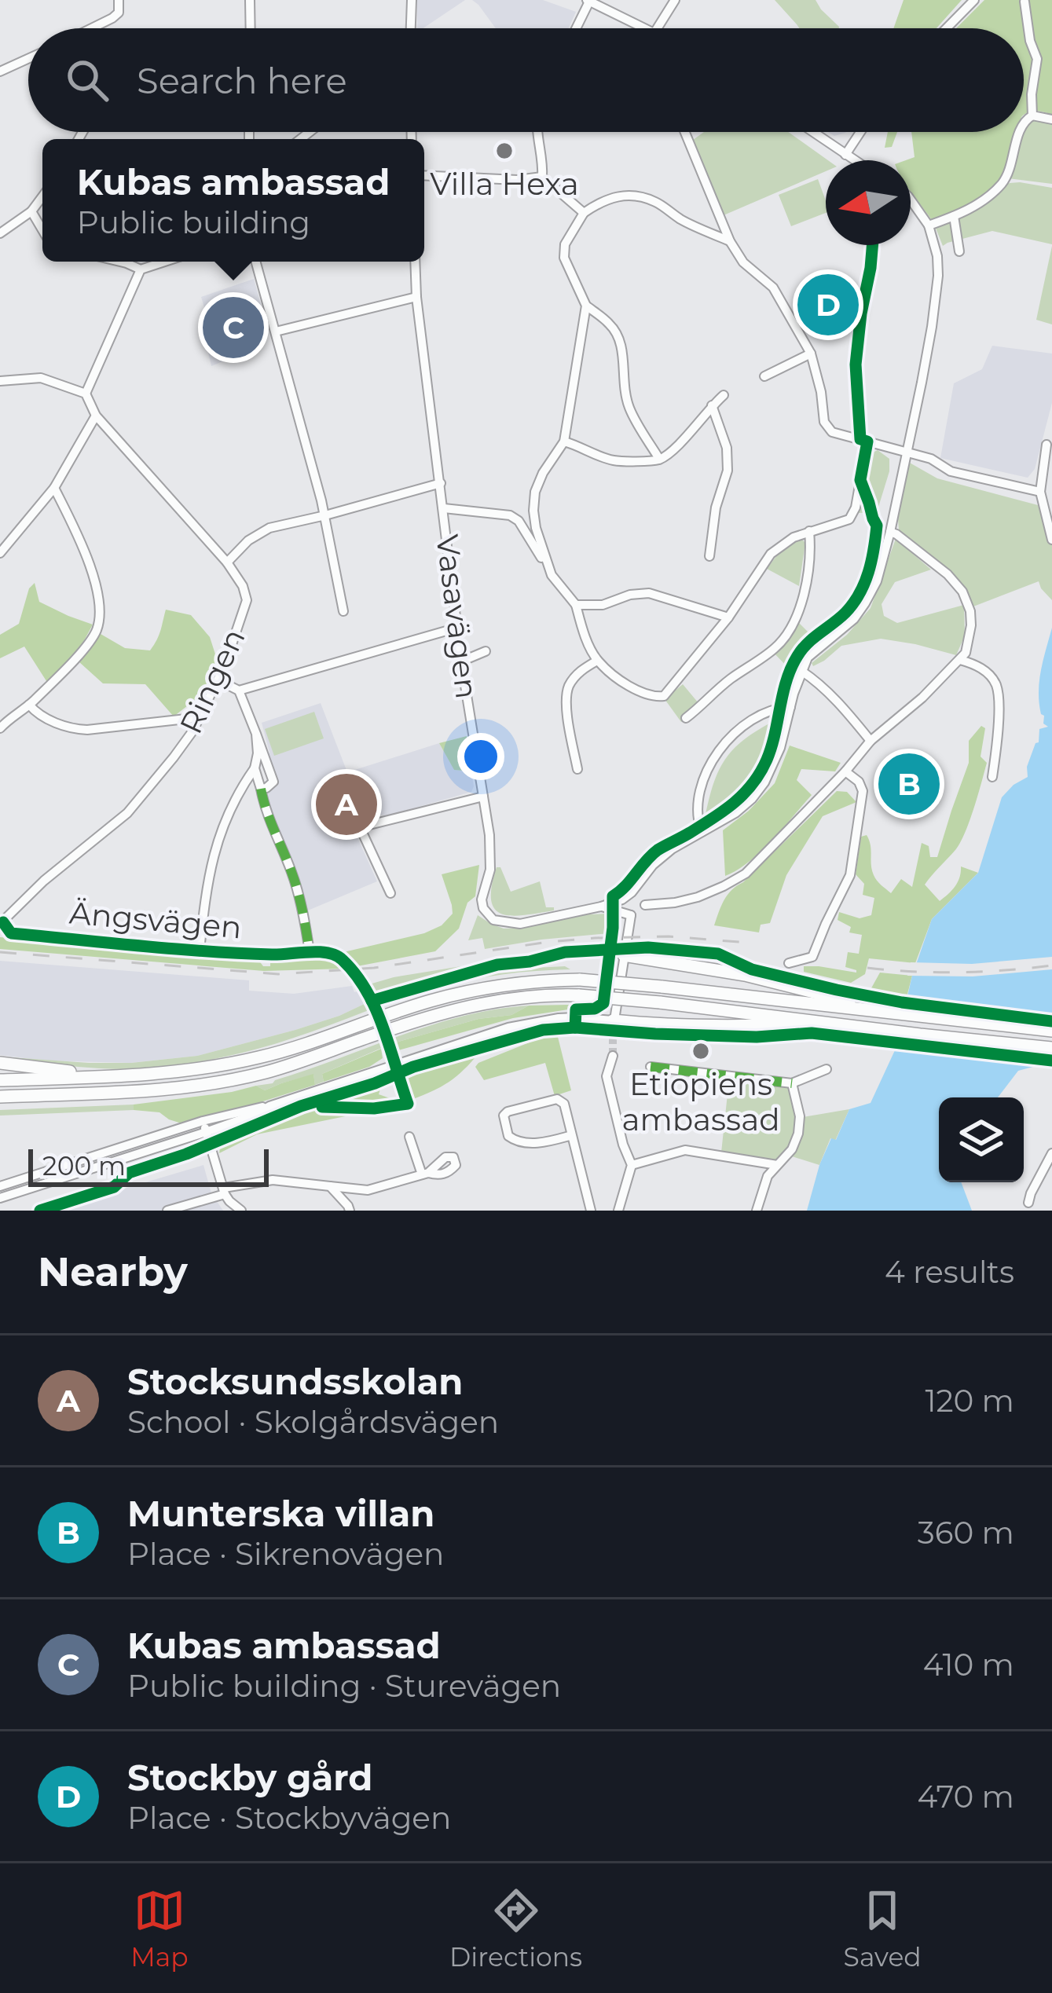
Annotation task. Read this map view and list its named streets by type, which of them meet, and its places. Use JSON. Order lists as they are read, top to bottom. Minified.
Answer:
{"streets":{"street":["Vasavägen","Ringen","Ängsvägen"]},"crossings":[["Ringen","Ängsvägen"]],"places":["Villa Hexa","Etiopiens ambassad"],"scale_bar":"200 m","north":"left","page":{"search":"Search here","popup":["Kubas ambassad","Public building"],"pins":["D","C","B","A"],"scale":"200 m","heading":["Nearby","4 results"],"list":[{"mark":"A","name":"Stocksundsskolan","note":"School · Skolgårdsvägen","value":"120 m"},{"mark":"B","name":"Munterska villan","note":"Place · Sikrenovägen","value":"360 m"},{"mark":"C","name":"Kubas ambassad","note":"Public building · Sturevägen","value":"410 m"},{"mark":"D","name":"Stockby gård","note":"Place · Stockbyvägen","value":"470 m"}],"nav":["Map","Directions","Saved"]}}
